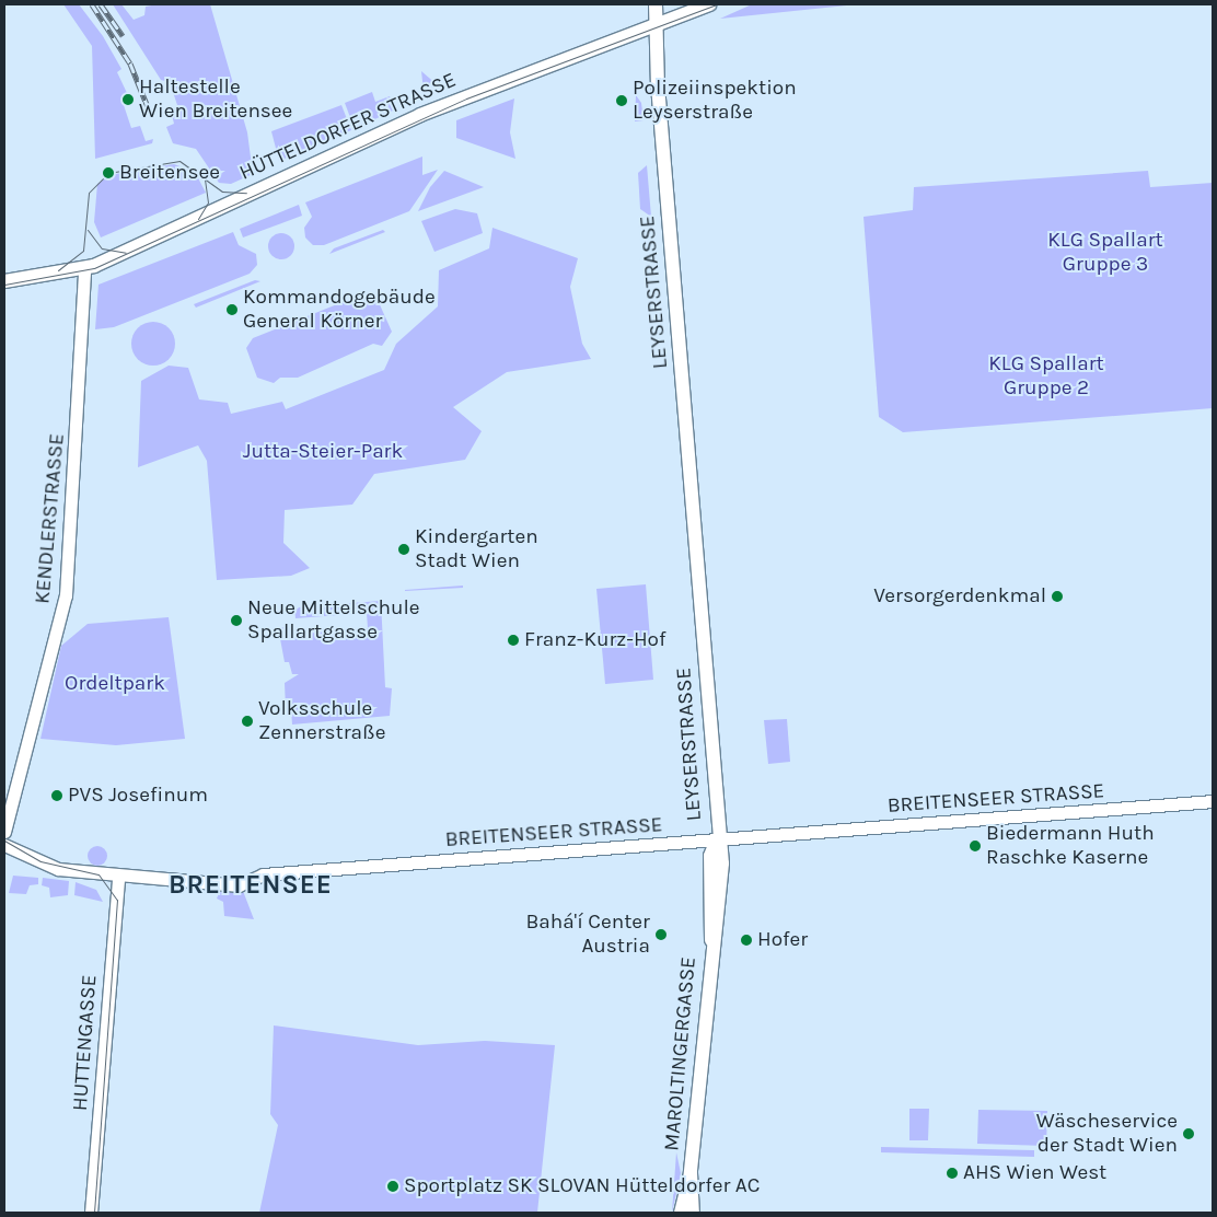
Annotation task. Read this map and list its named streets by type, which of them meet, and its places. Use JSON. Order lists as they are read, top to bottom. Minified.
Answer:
{"streets":{"main road":["HÜTTELDORFER STRASSE","LEYSERSTRASSE","MAROLTINGERGASSE"],"street":["KENDLERSTRASSE","BREITENSEER STRASSE","HUTTENGASSE"]},"crossings":[["HÜTTELDORFER STRASSE","LEYSERSTRASSE"],["HÜTTELDORFER STRASSE","KENDLERSTRASSE"],["LEYSERSTRASSE","BREITENSEER STRASSE"],["LEYSERSTRASSE","MAROLTINGERGASSE"],["BREITENSEER STRASSE","HUTTENGASSE"],["BREITENSEER STRASSE","MAROLTINGERGASSE"]],"districts":["BREITENSEE"],"parks":["KLG Spallart Gruppe 3","KLG Spallart Gruppe 2","Jutta-Steier-Park","Ordeltpark"],"places":["Haltestelle Wien Breitensee","Polizeiinspektion Leyserstraße","Breitensee","Kommandogebäude General Körner","Kindergarten Stadt Wien","Versorgerdenkmal","Neue Mittelschule Spallartgasse","Franz-Kurz-Hof","Volksschule Zennerstraße","PVS Josefinum","Biedermann Huth Raschke Kaserne","Bahá'í Center Austria","Hofer","Wäscheservice der Stadt Wien","AHS Wien West","Sportplatz SK SLOVAN Hütteldorfer AC"]}
